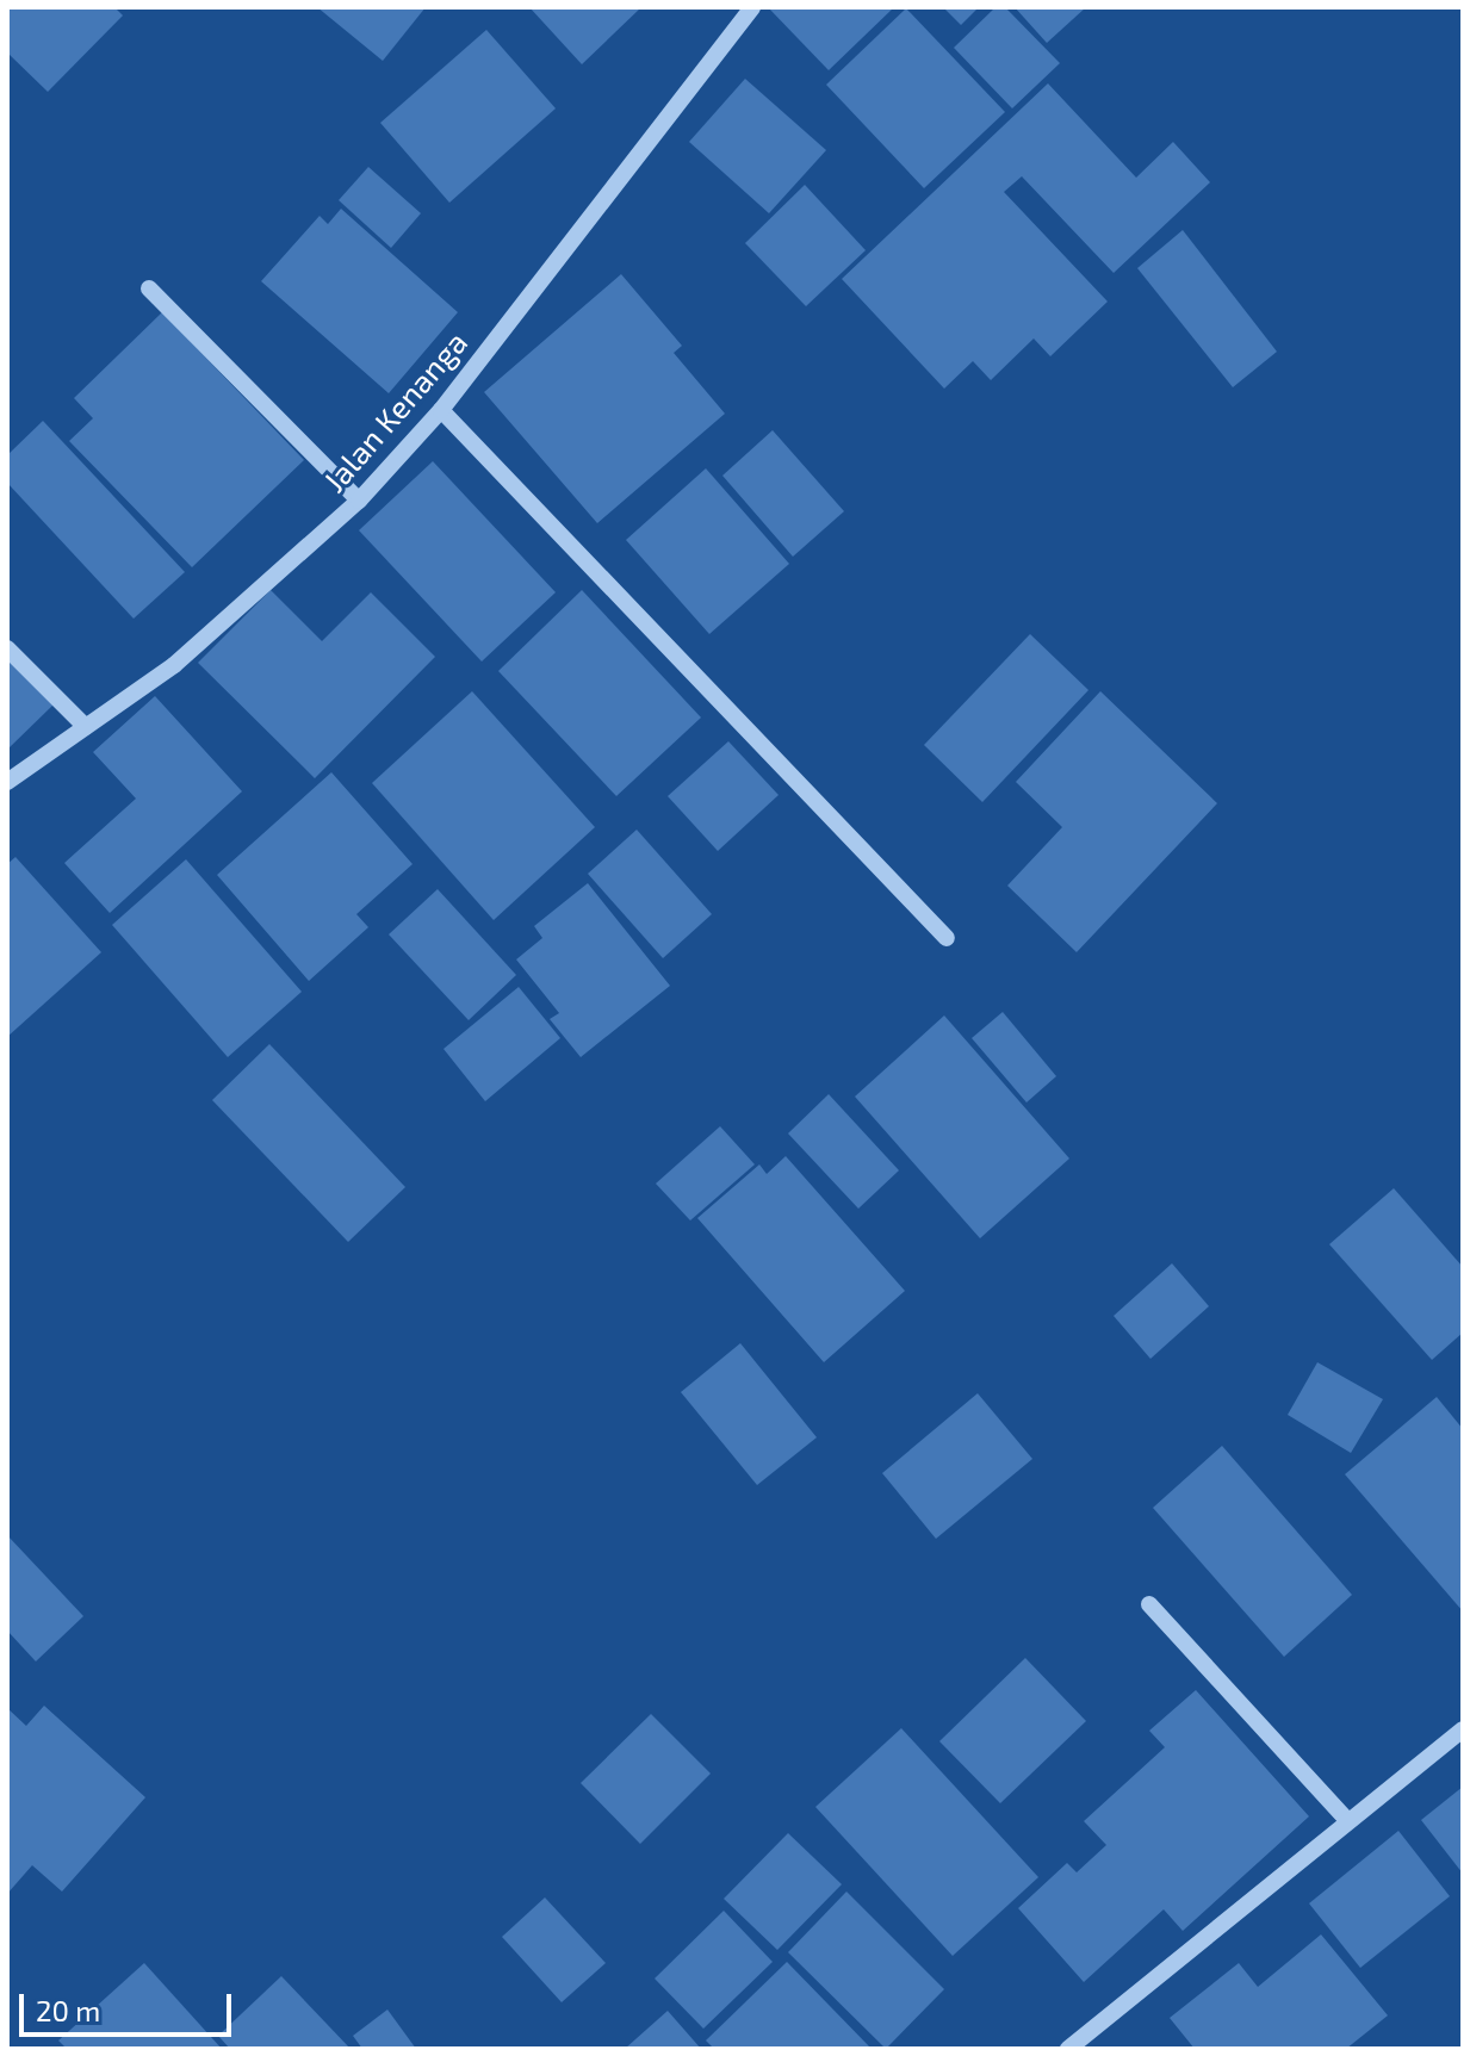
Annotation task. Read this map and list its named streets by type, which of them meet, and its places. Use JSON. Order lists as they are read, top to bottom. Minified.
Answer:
{"streets":{"street":["Jalan Kenanga"]},"scale_bar":"20 m"}
